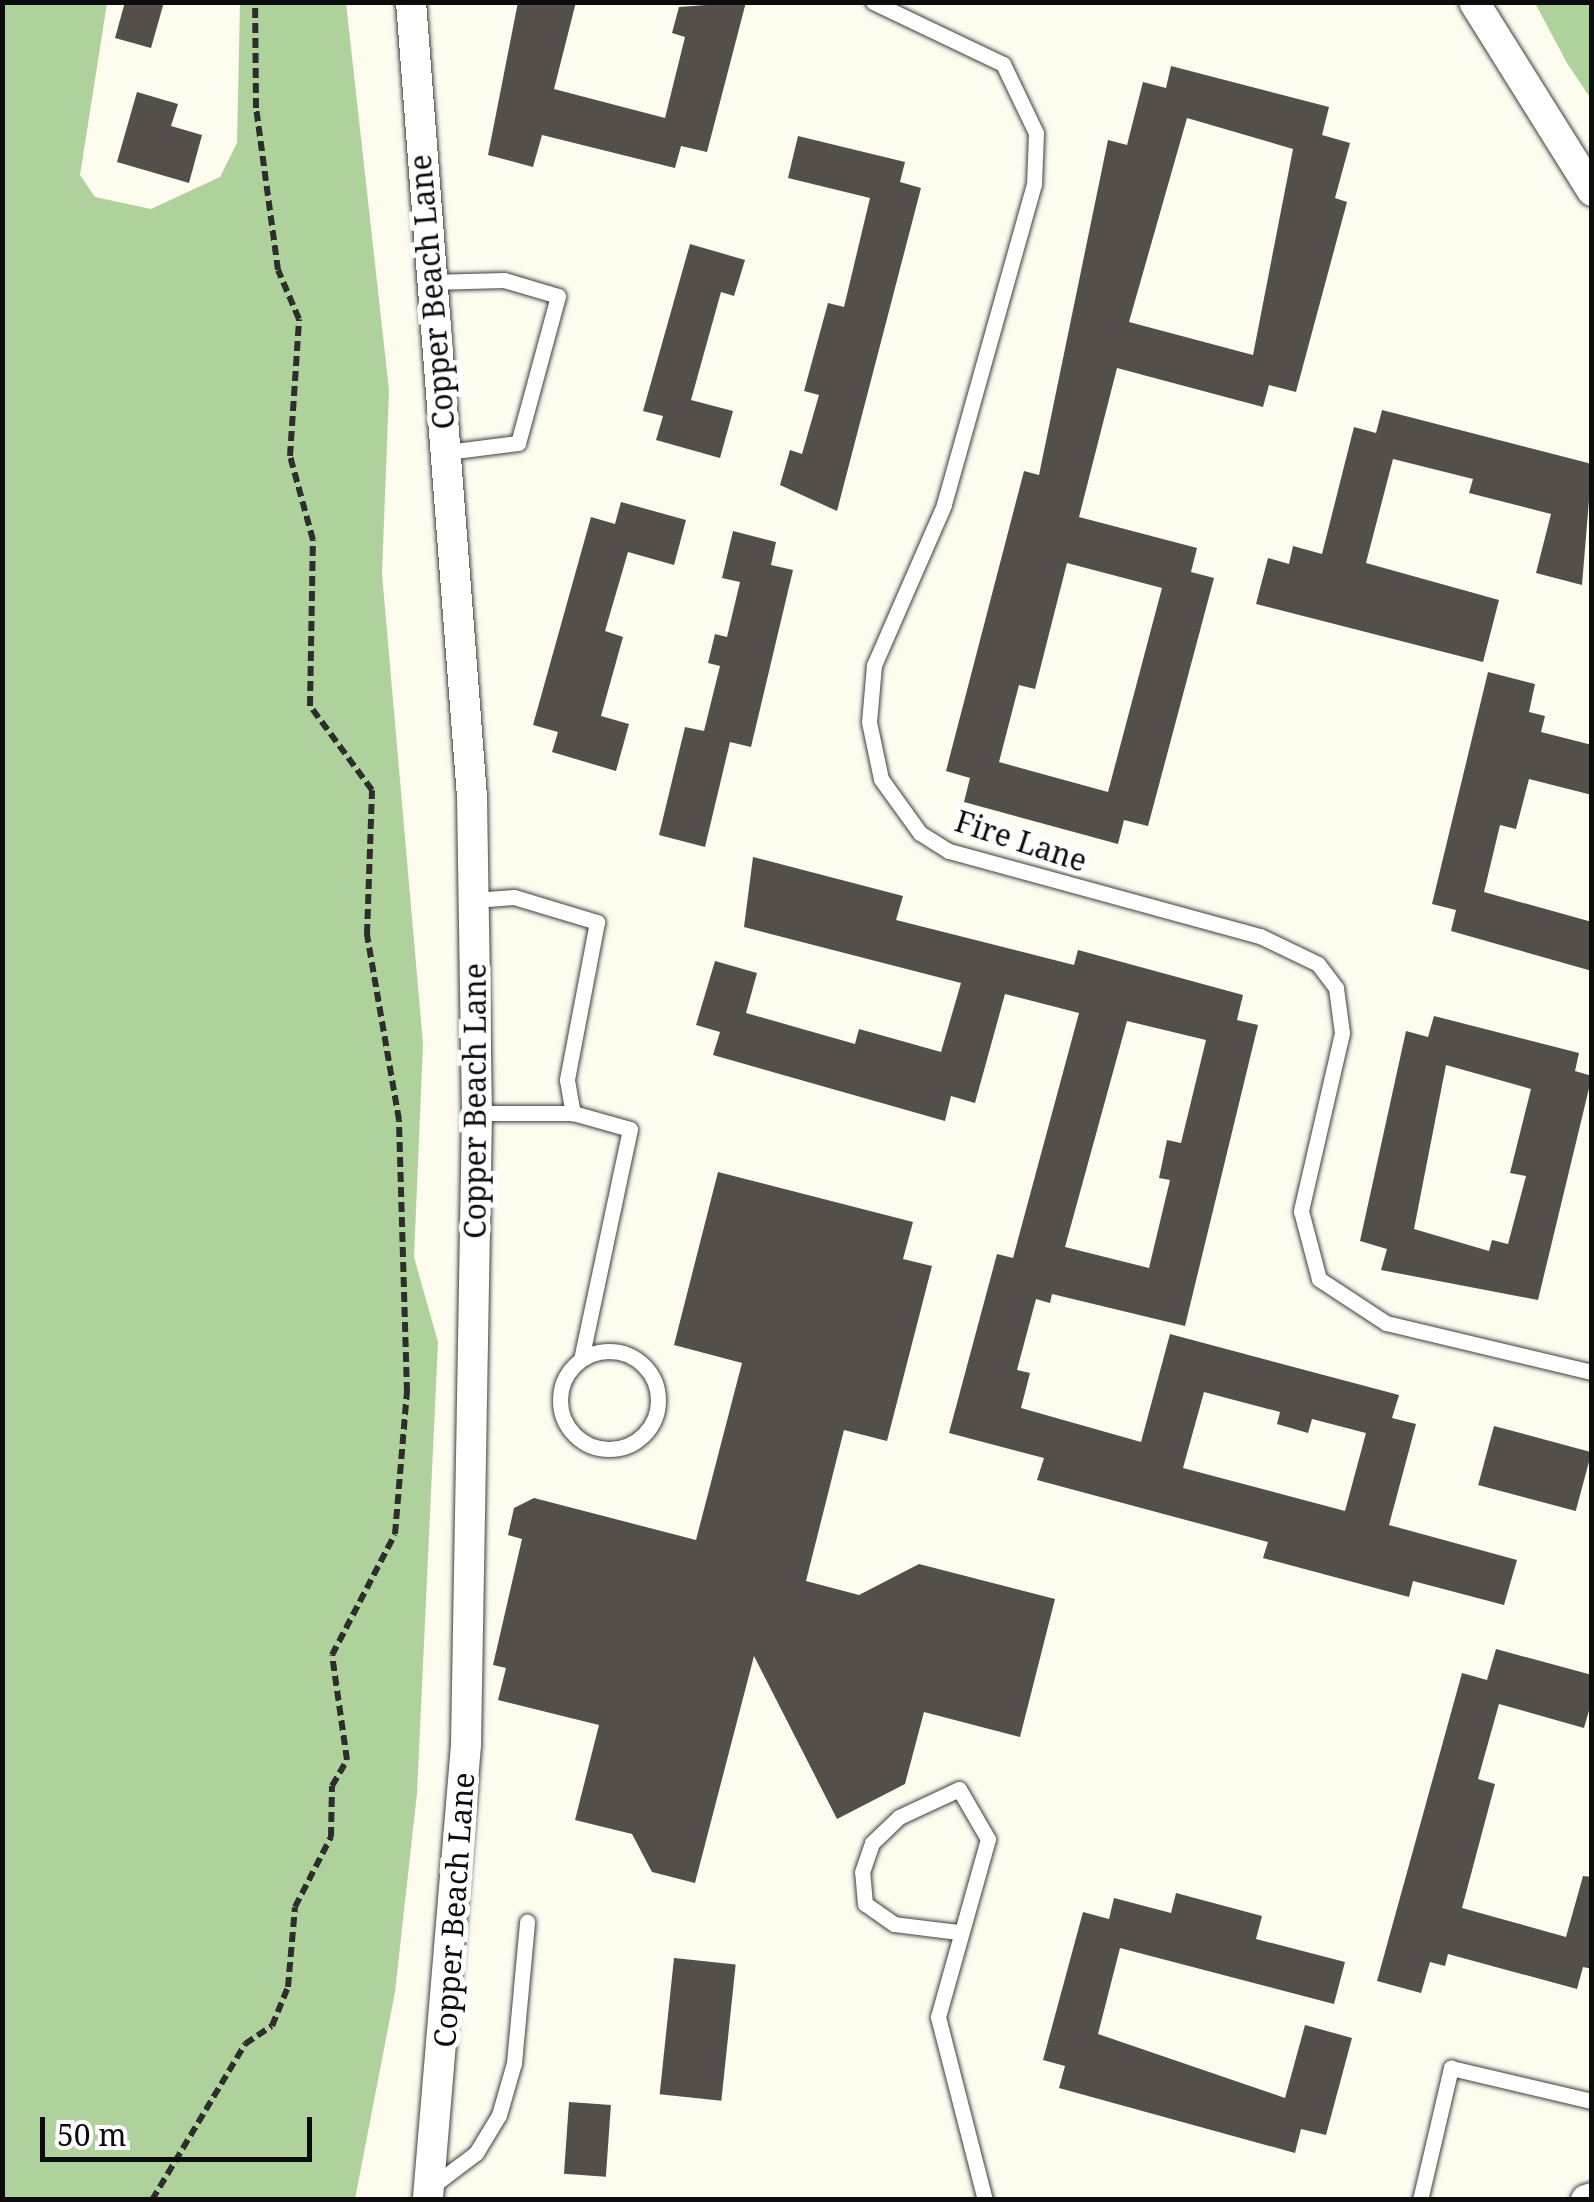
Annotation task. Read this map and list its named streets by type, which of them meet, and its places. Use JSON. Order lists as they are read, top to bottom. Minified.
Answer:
{"streets":{"street":["Copper Beach Lane"],"lane":["Fire Lane"]},"scale_bar":"50 m"}
